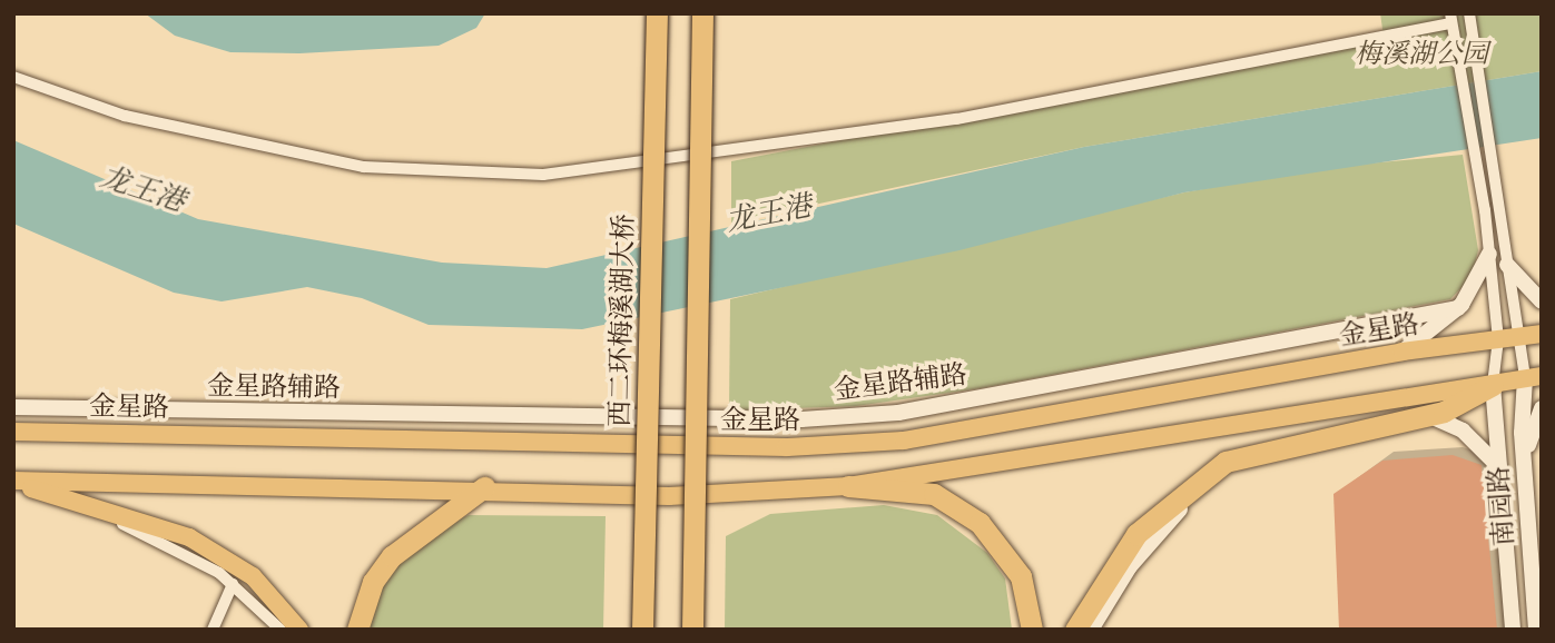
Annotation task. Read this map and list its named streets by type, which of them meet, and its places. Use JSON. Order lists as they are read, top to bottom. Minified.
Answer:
{"streets":{"highway":["西二环梅溪湖大桥"],"main road":["金星路"],"street":["金星路辅路","南园路"]},"water":["龙王港"],"parks":["梅溪湖公园"]}
